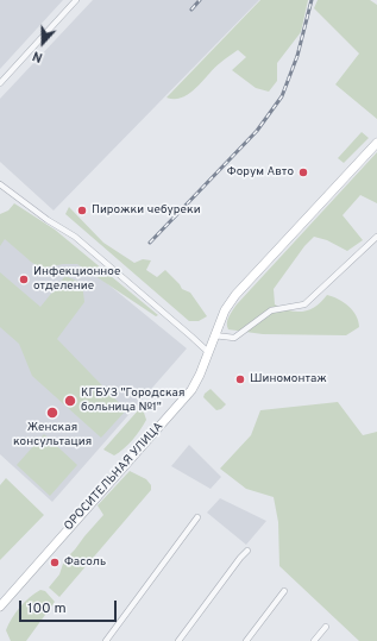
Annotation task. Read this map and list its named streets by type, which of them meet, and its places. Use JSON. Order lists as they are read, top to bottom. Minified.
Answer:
{"streets":{"main road":["ОРОСИТЕЛЬНАЯ УЛИЦА"]},"places":["Форум Авто","Пирожки чебуреки","Инфекционное отделение","Шиномонтаж","КГБУЗ \"Городская больница №1\"","Женская консультация","Фасоль"],"scale_bar":"100 m","north":"bottom"}
